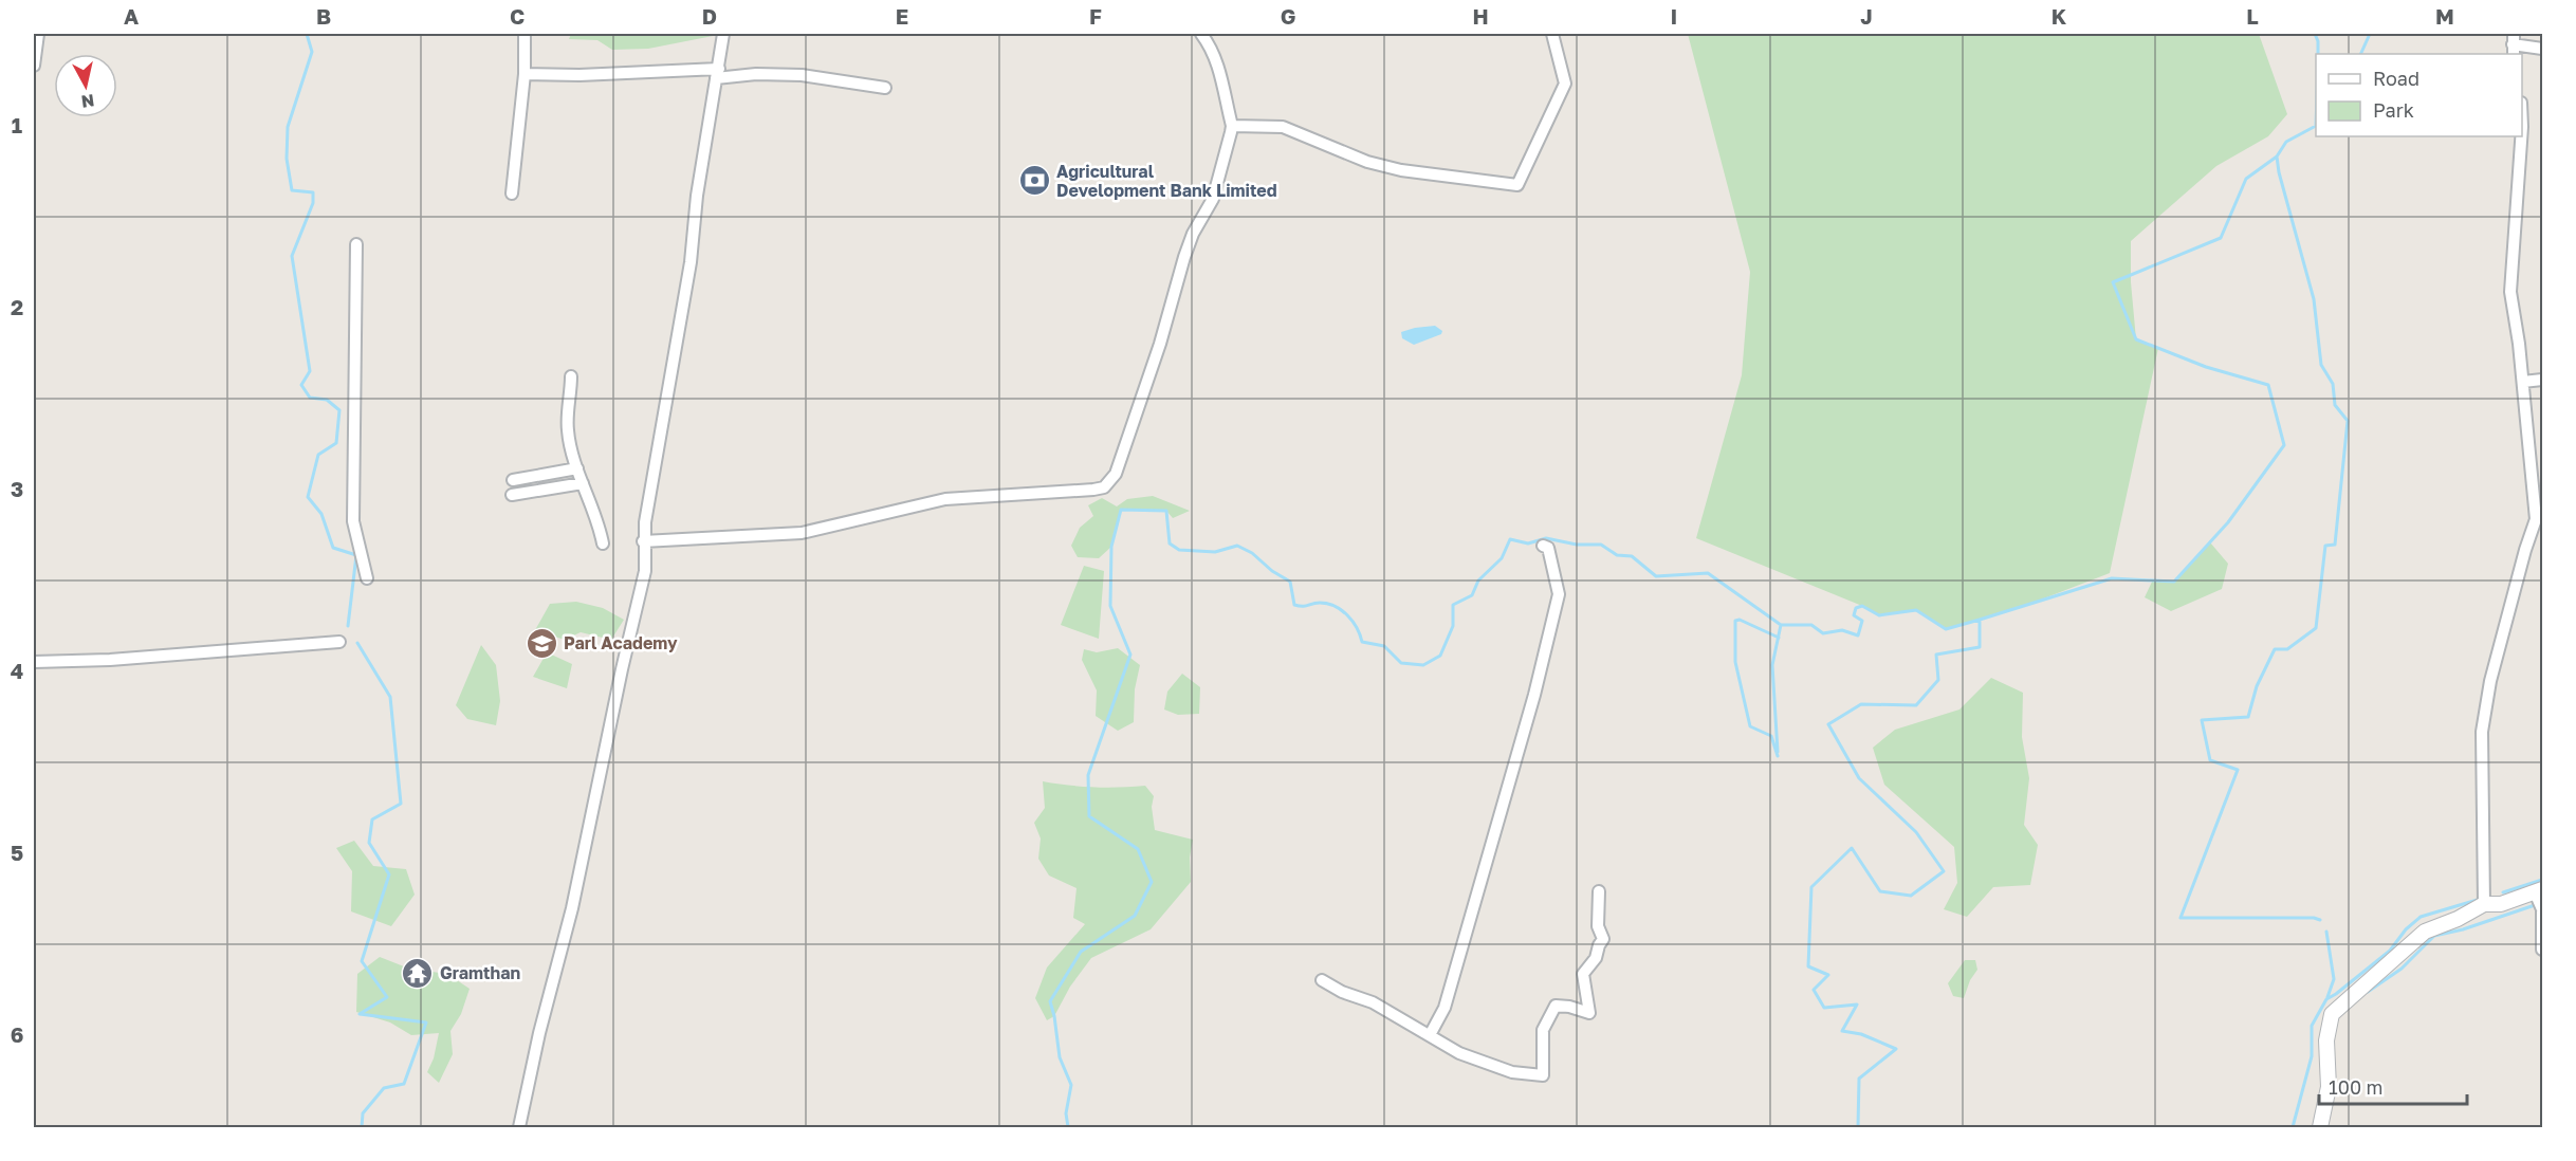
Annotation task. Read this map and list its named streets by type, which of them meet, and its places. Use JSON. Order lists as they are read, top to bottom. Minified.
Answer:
{"places":{"bank":["Agricultural Development Bank Limited"],"school or university":["Parl Academy"],"temple":["Gramthan"]},"legend":["Road","Park"],"scale_bar":"100 m","north":"bottom","grid":{"columns":["A","B","C","D","E","F","G","H","I","J","K","L","M"],"rows":["1","2","3","4","5","6"]}}
